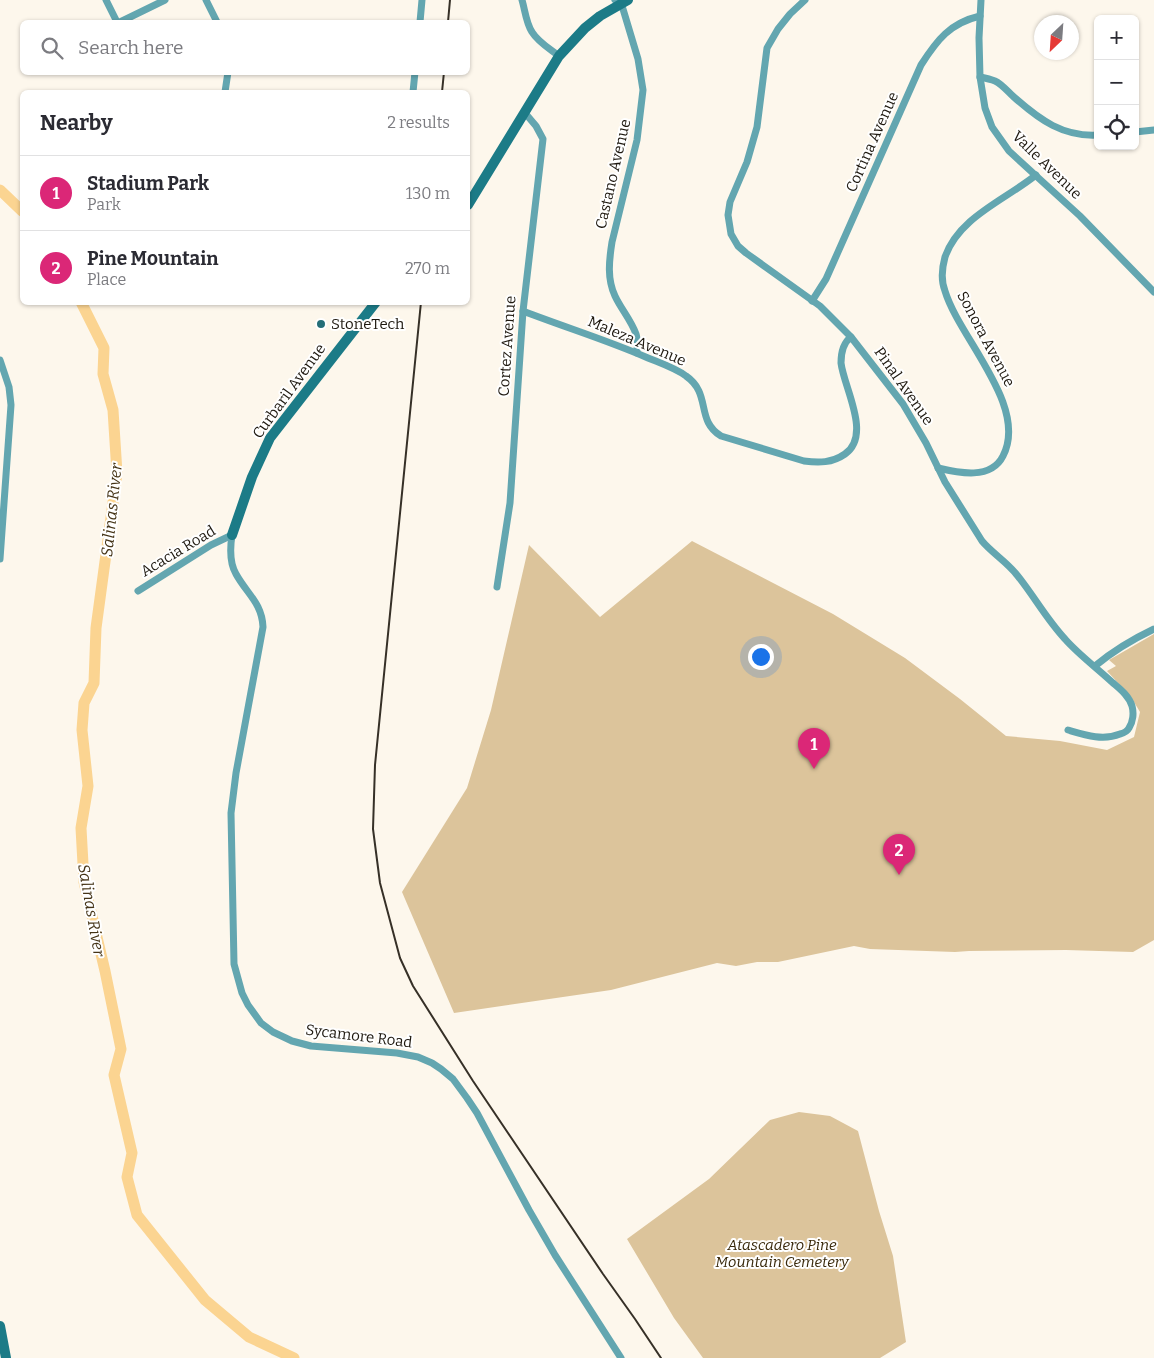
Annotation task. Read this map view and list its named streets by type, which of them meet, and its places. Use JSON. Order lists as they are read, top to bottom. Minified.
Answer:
{"streets":{"street":["Cortina Avenue","Valle Avenue","Castano Avenue","Sonora Avenue","Maleza Avenue","Cortez Avenue","Pinal Avenue","Curbaril Avenue","Acacia Road","Sycamore Road"]},"crossings":[["Cortina Avenue","Valle Avenue"],["Cortina Avenue","Pinal Avenue"],["Valle Avenue","Sonora Avenue"],["Castano Avenue","Maleza Avenue"],["Sonora Avenue","Pinal Avenue"],["Maleza Avenue","Cortez Avenue"],["Maleza Avenue","Pinal Avenue"],["Curbaril Avenue","Acacia Road"],["Curbaril Avenue","Sycamore Road"],["Acacia Road","Sycamore Road"]],"water":["Salinas River"],"parks":["Atascadero Pine Mountain Cemetery"],"places":["StoneTech"],"north":"bottom left","page":{"map_buttons":["+","−"],"search":"Search here","heading":["Nearby","2 results"],"list":[{"mark":"1","name":"Stadium Park","note":"Park","value":"130 m"},{"mark":"2","name":"Pine Mountain","note":"Place","value":"270 m"}],"pins":["1","2"]}}
